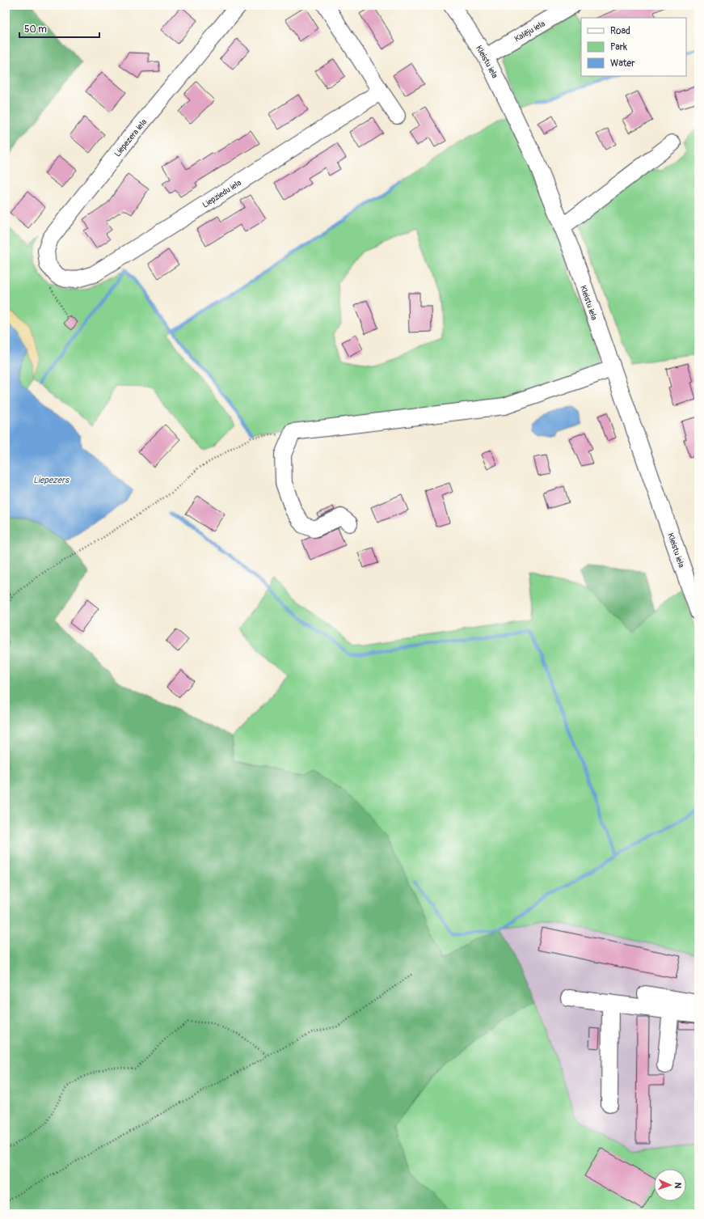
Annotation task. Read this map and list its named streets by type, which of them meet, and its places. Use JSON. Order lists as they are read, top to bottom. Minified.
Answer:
{"streets":{"street":["Kalēju iela","Kleistu iela","Liepezera iela","Liepziedu iela"]},"crossings":[["Kalēju iela","Kleistu iela"],["Liepezera iela","Liepziedu iela"]],"water":["Liepezers"],"legend":["Road","Park","Water"],"scale_bar":"50 m","north":"right"}
